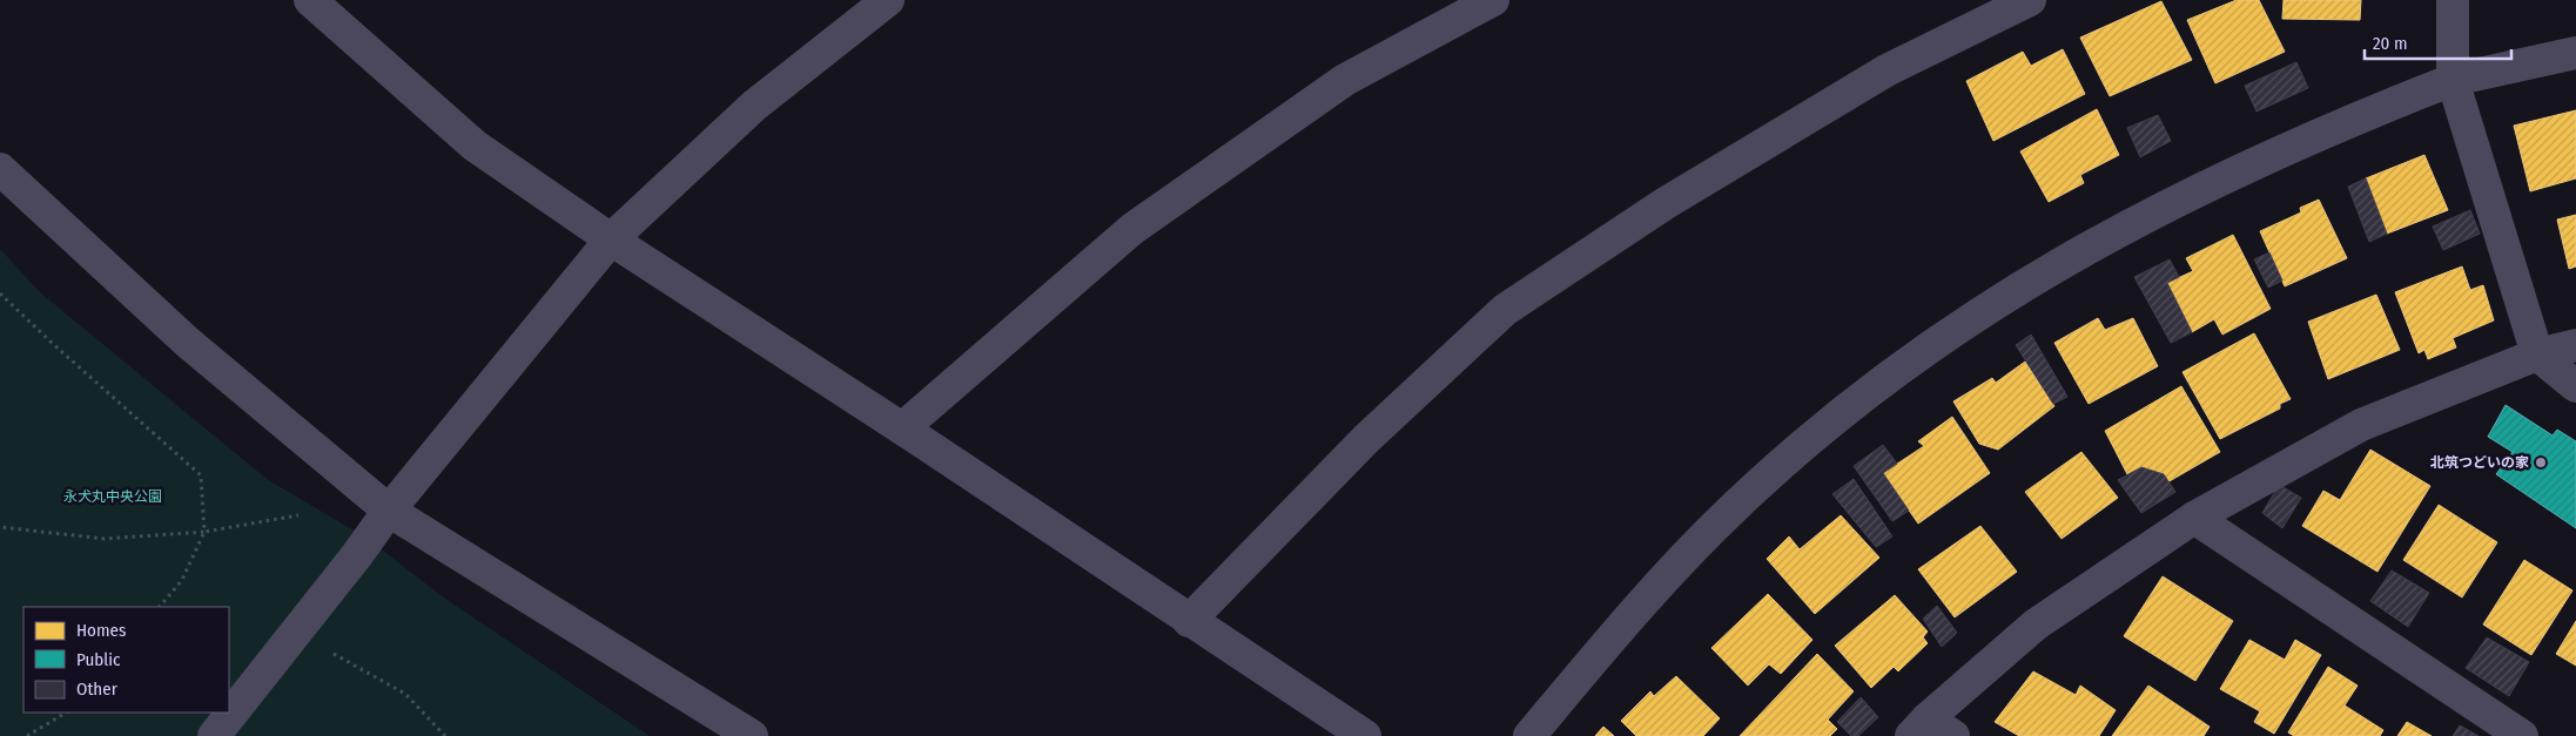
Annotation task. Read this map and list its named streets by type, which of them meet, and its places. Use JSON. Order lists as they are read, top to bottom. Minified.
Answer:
{"parks":["永犬丸中央公園"],"places":["北筑つどいの家"],"legend":["Homes","Public","Other"],"scale_bar":"20 m"}
